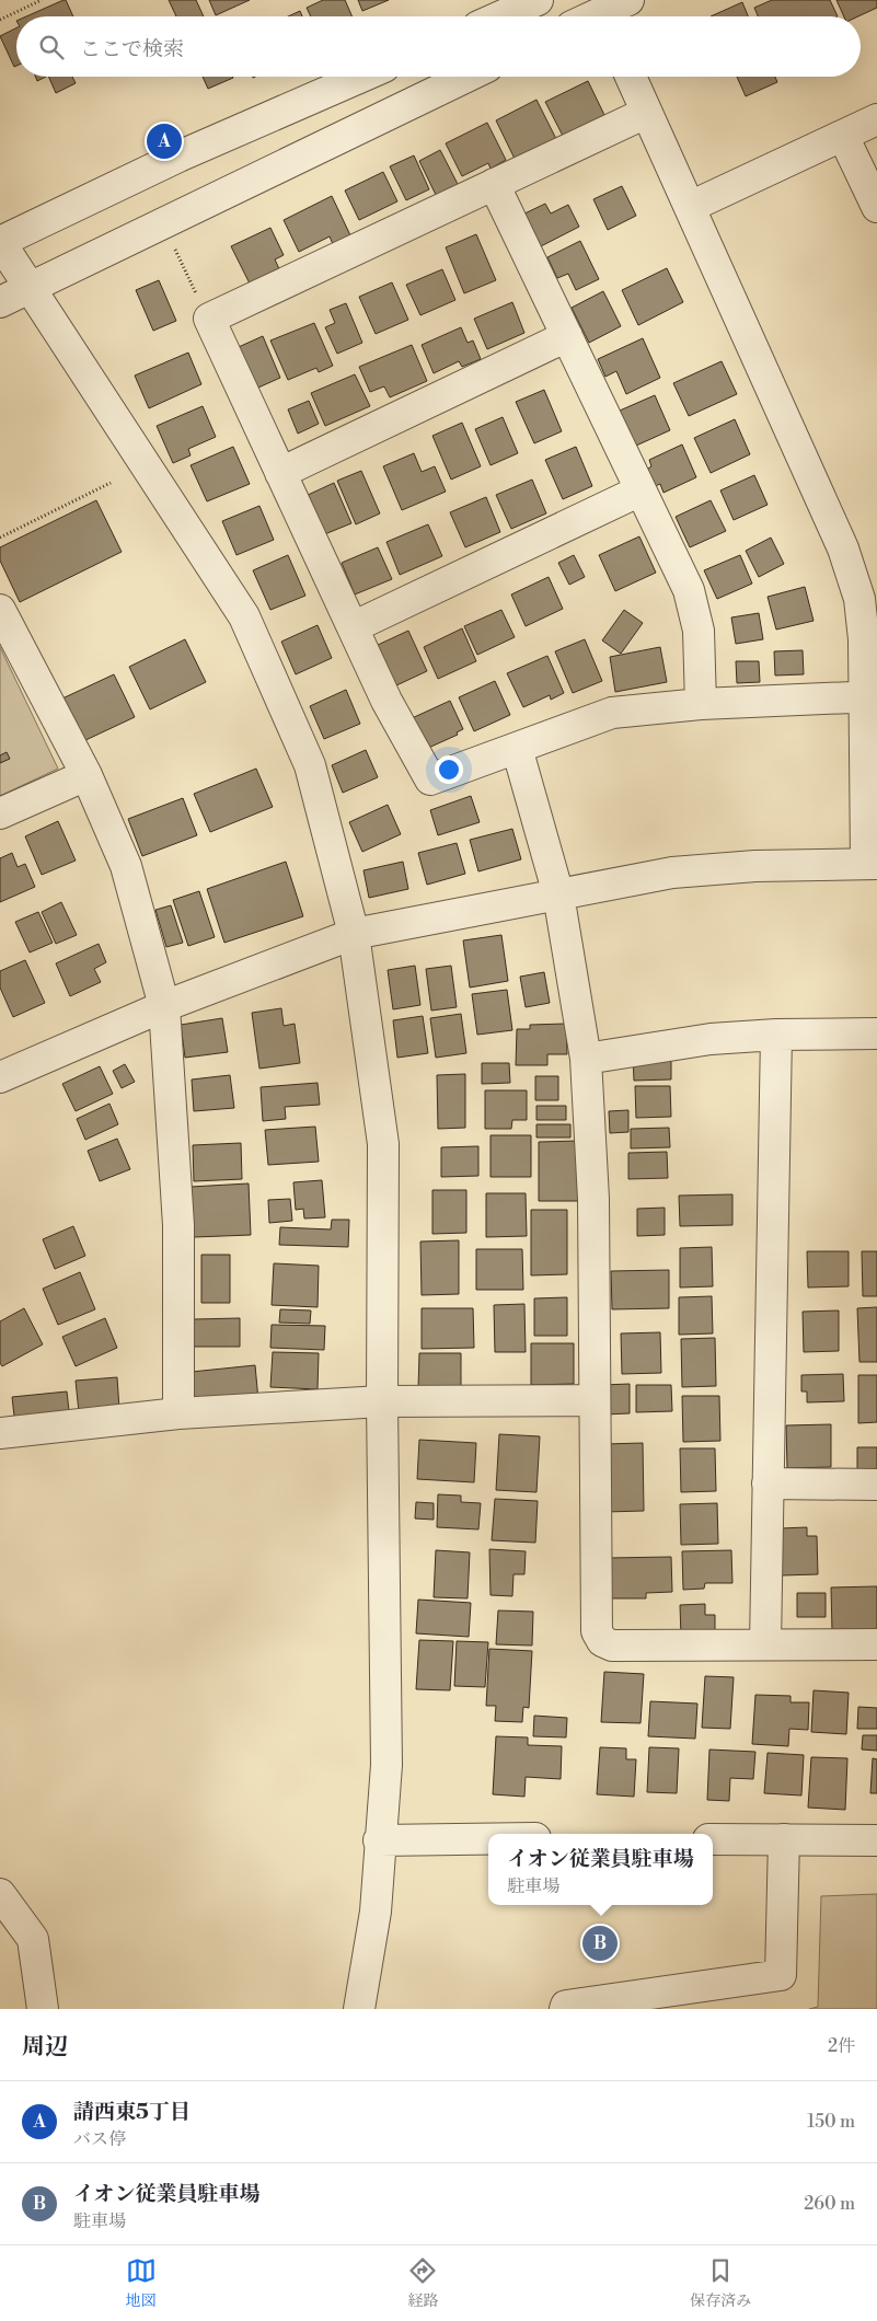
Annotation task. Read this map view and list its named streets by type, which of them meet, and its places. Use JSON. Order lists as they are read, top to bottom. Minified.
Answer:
{"page":{"search":"ここで検索","pins":["A","B"],"popup":["イオン従業員駐車場","駐車場"],"heading":["周辺","2件"],"list":[{"mark":"A","name":"請西東5丁目","note":"バス停","value":"150 m"},{"mark":"B","name":"イオン従業員駐車場","note":"駐車場","value":"260 m"}],"nav":["地図","経路","保存済み"]}}
